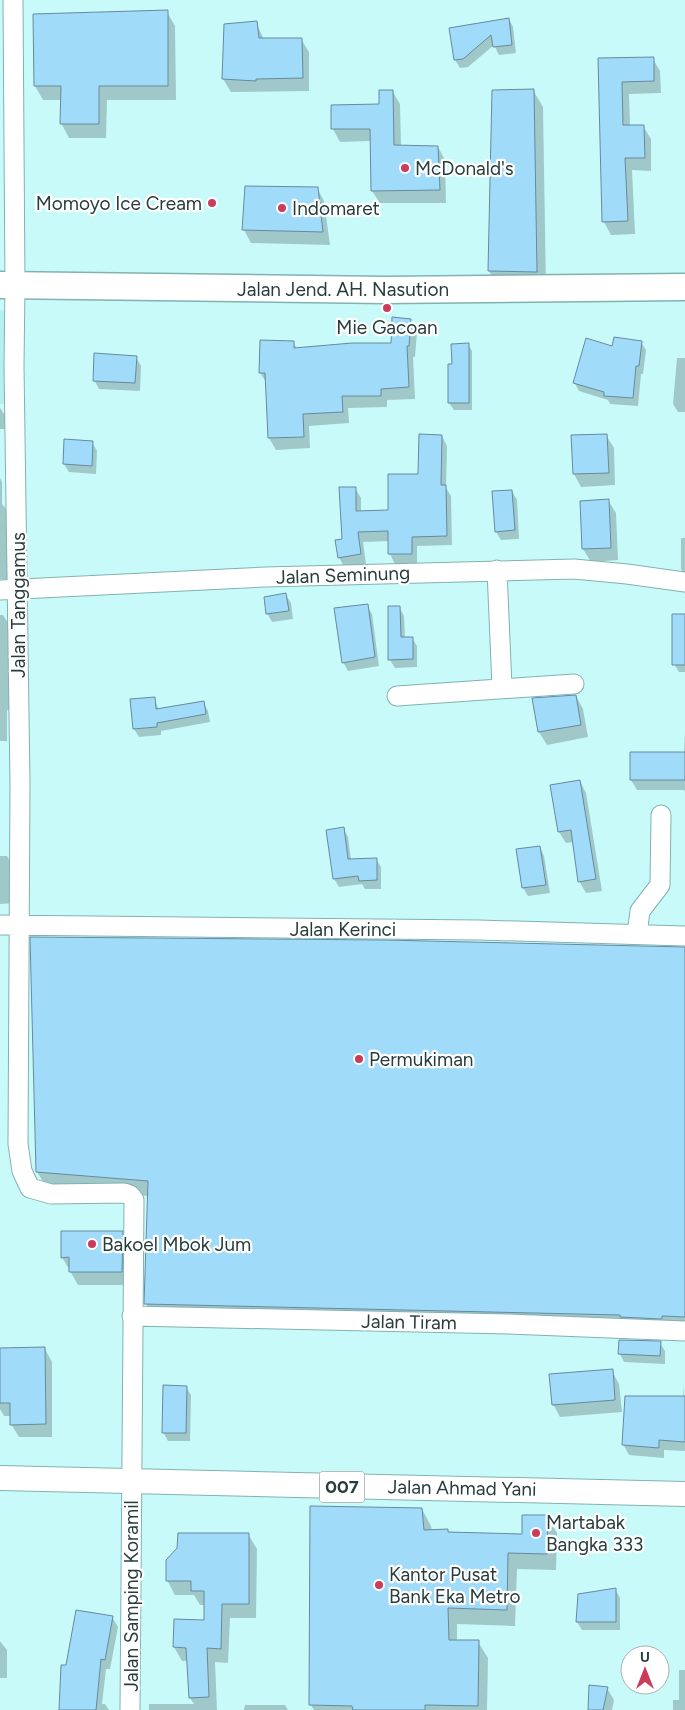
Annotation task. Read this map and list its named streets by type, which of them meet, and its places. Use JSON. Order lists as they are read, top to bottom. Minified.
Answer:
{"streets":{"highway":["Jalan Jend. AH. Nasution"],"main road":["007","Jalan Ahmad Yani"],"street":["Jalan Seminung","Jalan Tanggamus","Jalan Kerinci","Jalan Tiram","Jalan Samping Koramil"]},"crossings":[["Jalan Jend. AH. Nasution","Jalan Tanggamus"],["Jalan Seminung","Jalan Tanggamus"],["Jalan Tanggamus","Jalan Kerinci"],["Jalan Tanggamus","Jalan Tiram"],["Jalan Tanggamus","Jalan Samping Koramil"],["Jalan Tiram","Jalan Samping Koramil"],["Jalan Ahmad Yani","Jalan Samping Koramil"]],"places":["McDonald's","Momoyo Ice Cream","Indomaret","Mie Gacoan","Permukiman","Bakoel Mbok Jum","Martabak Bangka 333","Kantor Pusat Bank Eka Metro"],"north":"top"}
